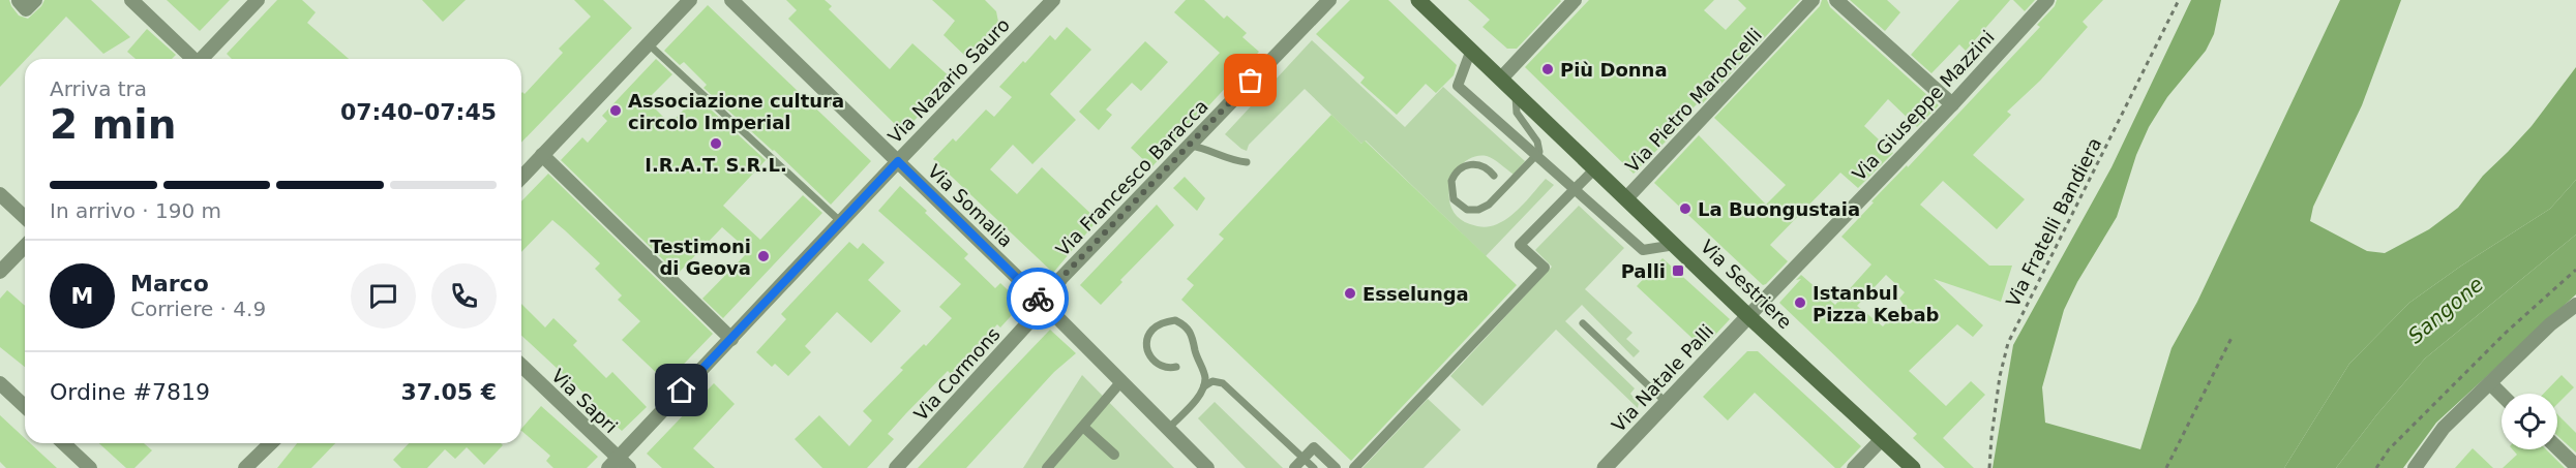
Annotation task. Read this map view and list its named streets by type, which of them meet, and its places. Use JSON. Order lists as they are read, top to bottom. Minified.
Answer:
{"streets":{"main road":["Via Sestriere"],"street":["Via Nazario Sauro","Via Pietro Maroncelli","Via Giuseppe Mazzini","Via Francesco Baracca","Via Somalia","Via Cormons","Via Natale Palli","Via Sapri"],"path":["Via Fratelli Bandiera"]},"crossings":[["Via Nazario Sauro","Via Somalia"],["Via Nazario Sauro","Via Sapri"],["Via Pietro Maroncelli","Via Sestriere"],["Via Giuseppe Mazzini","Via Sestriere"],["Via Giuseppe Mazzini","Via Natale Palli"],["Via Francesco Baracca","Via Somalia"],["Via Francesco Baracca","Via Cormons"],["Via Somalia","Via Cormons"],["Via Sestriere","Via Natale Palli"]],"water":["Sangone"],"places":{"other":["Più Donna","Associazione cultura circolo Imperial","I.R.A.T. S.R.L.","La Buongustaia","Testimoni di Geova","Esselunga","Istanbul Pizza Kebab"],"transit":["Palli"]},"page":{"heading":["2 min","Arriva tra","07:40–07:45"],"panel":["Marco","Corriere · 4.9","Ordine #7819","37.05 €"],"bar":"In arrivo · 190 m","round":"M"}}
